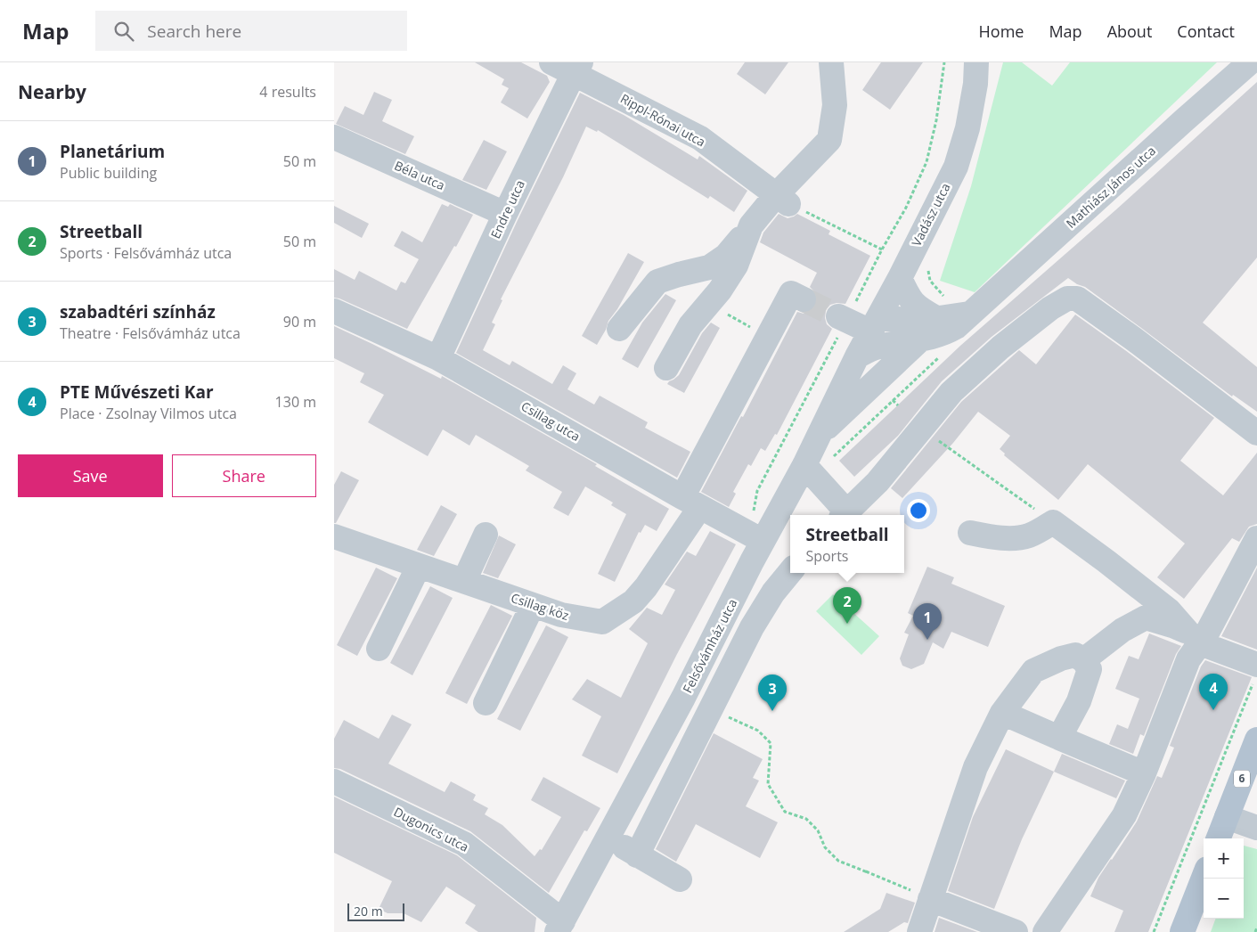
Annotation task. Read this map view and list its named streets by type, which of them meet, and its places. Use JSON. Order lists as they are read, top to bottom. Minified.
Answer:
{"streets":{"main road":["6"],"street":["Rippl-Rónai utca","Béla utca","Mathiász János utca","Endre utca","Vadász utca","Csillag utca","Csillag köz","Felsővámház utca","Dugonics utca"]},"crossings":[["Rippl-Rónai utca","Endre utca"],["Béla utca","Endre utca"],["Mathiász János utca","Vadász utca"],["Mathiász János utca","Felsővámház utca"],["Endre utca","Csillag utca"],["Vadász utca","Felsővámház utca"],["Csillag utca","Csillag köz"],["Csillag utca","Felsővámház utca"],["Felsővámház utca","Dugonics utca"]],"scale_bar":"20 m","page":{"header":"Map","search":"Search here","nav":["Home","Map","About","Contact"],"heading":["Nearby","4 results"],"list":[{"mark":"1","name":"Planetárium","note":"Public building","value":"50 m"},{"mark":"2","name":"Streetball","note":"Sports · Felsővámház utca","value":"50 m"},{"mark":"3","name":"szabadtéri színház","note":"Theatre · Felsővámház utca","value":"90 m"},{"mark":"4","name":"PTE Művészeti Kar","note":"Place · Zsolnay Vilmos utca","value":"130 m"}],"buttons":["Save","Share"],"popup":["Streetball","Sports"],"pins":["2","1","4","3"],"map_buttons":["+","−"],"scale":"20 m"}}
